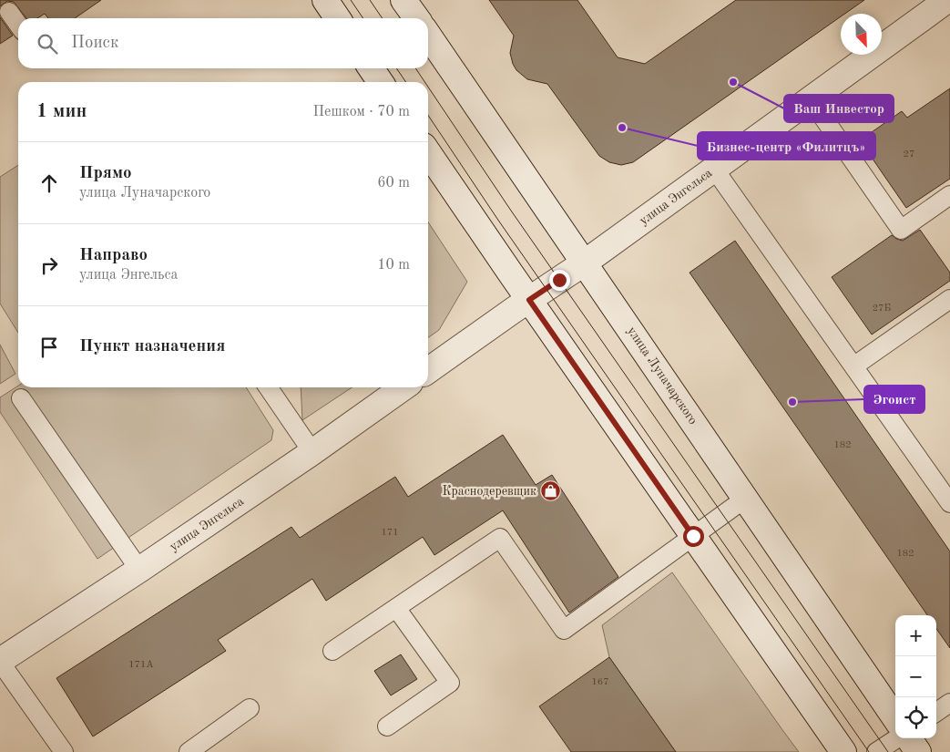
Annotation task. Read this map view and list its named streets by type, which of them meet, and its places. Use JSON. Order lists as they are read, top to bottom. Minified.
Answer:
{"streets":{"main road":["улица Энгельса","улица Луначарского"]},"crossings":[["улица Энгельса","улица Луначарского"]],"places":{"other":["Ваш Инвестор","Бизнес-центр «Филитцъ»","Эгоист"],"shop":["Краснодеревщик"]},"house_numbers":["27","27Б","182","171","182","171А","167"],"north":"bottom right","page":{"search":"Поиск","heading":["1 мин","Пешком · 70 m"],"list":[["Прямо","улица Луначарского","60 m"],["Направо","улица Энгельса","10 m"],"Пункт назначения"],"map_buttons":["+","−"]}}
